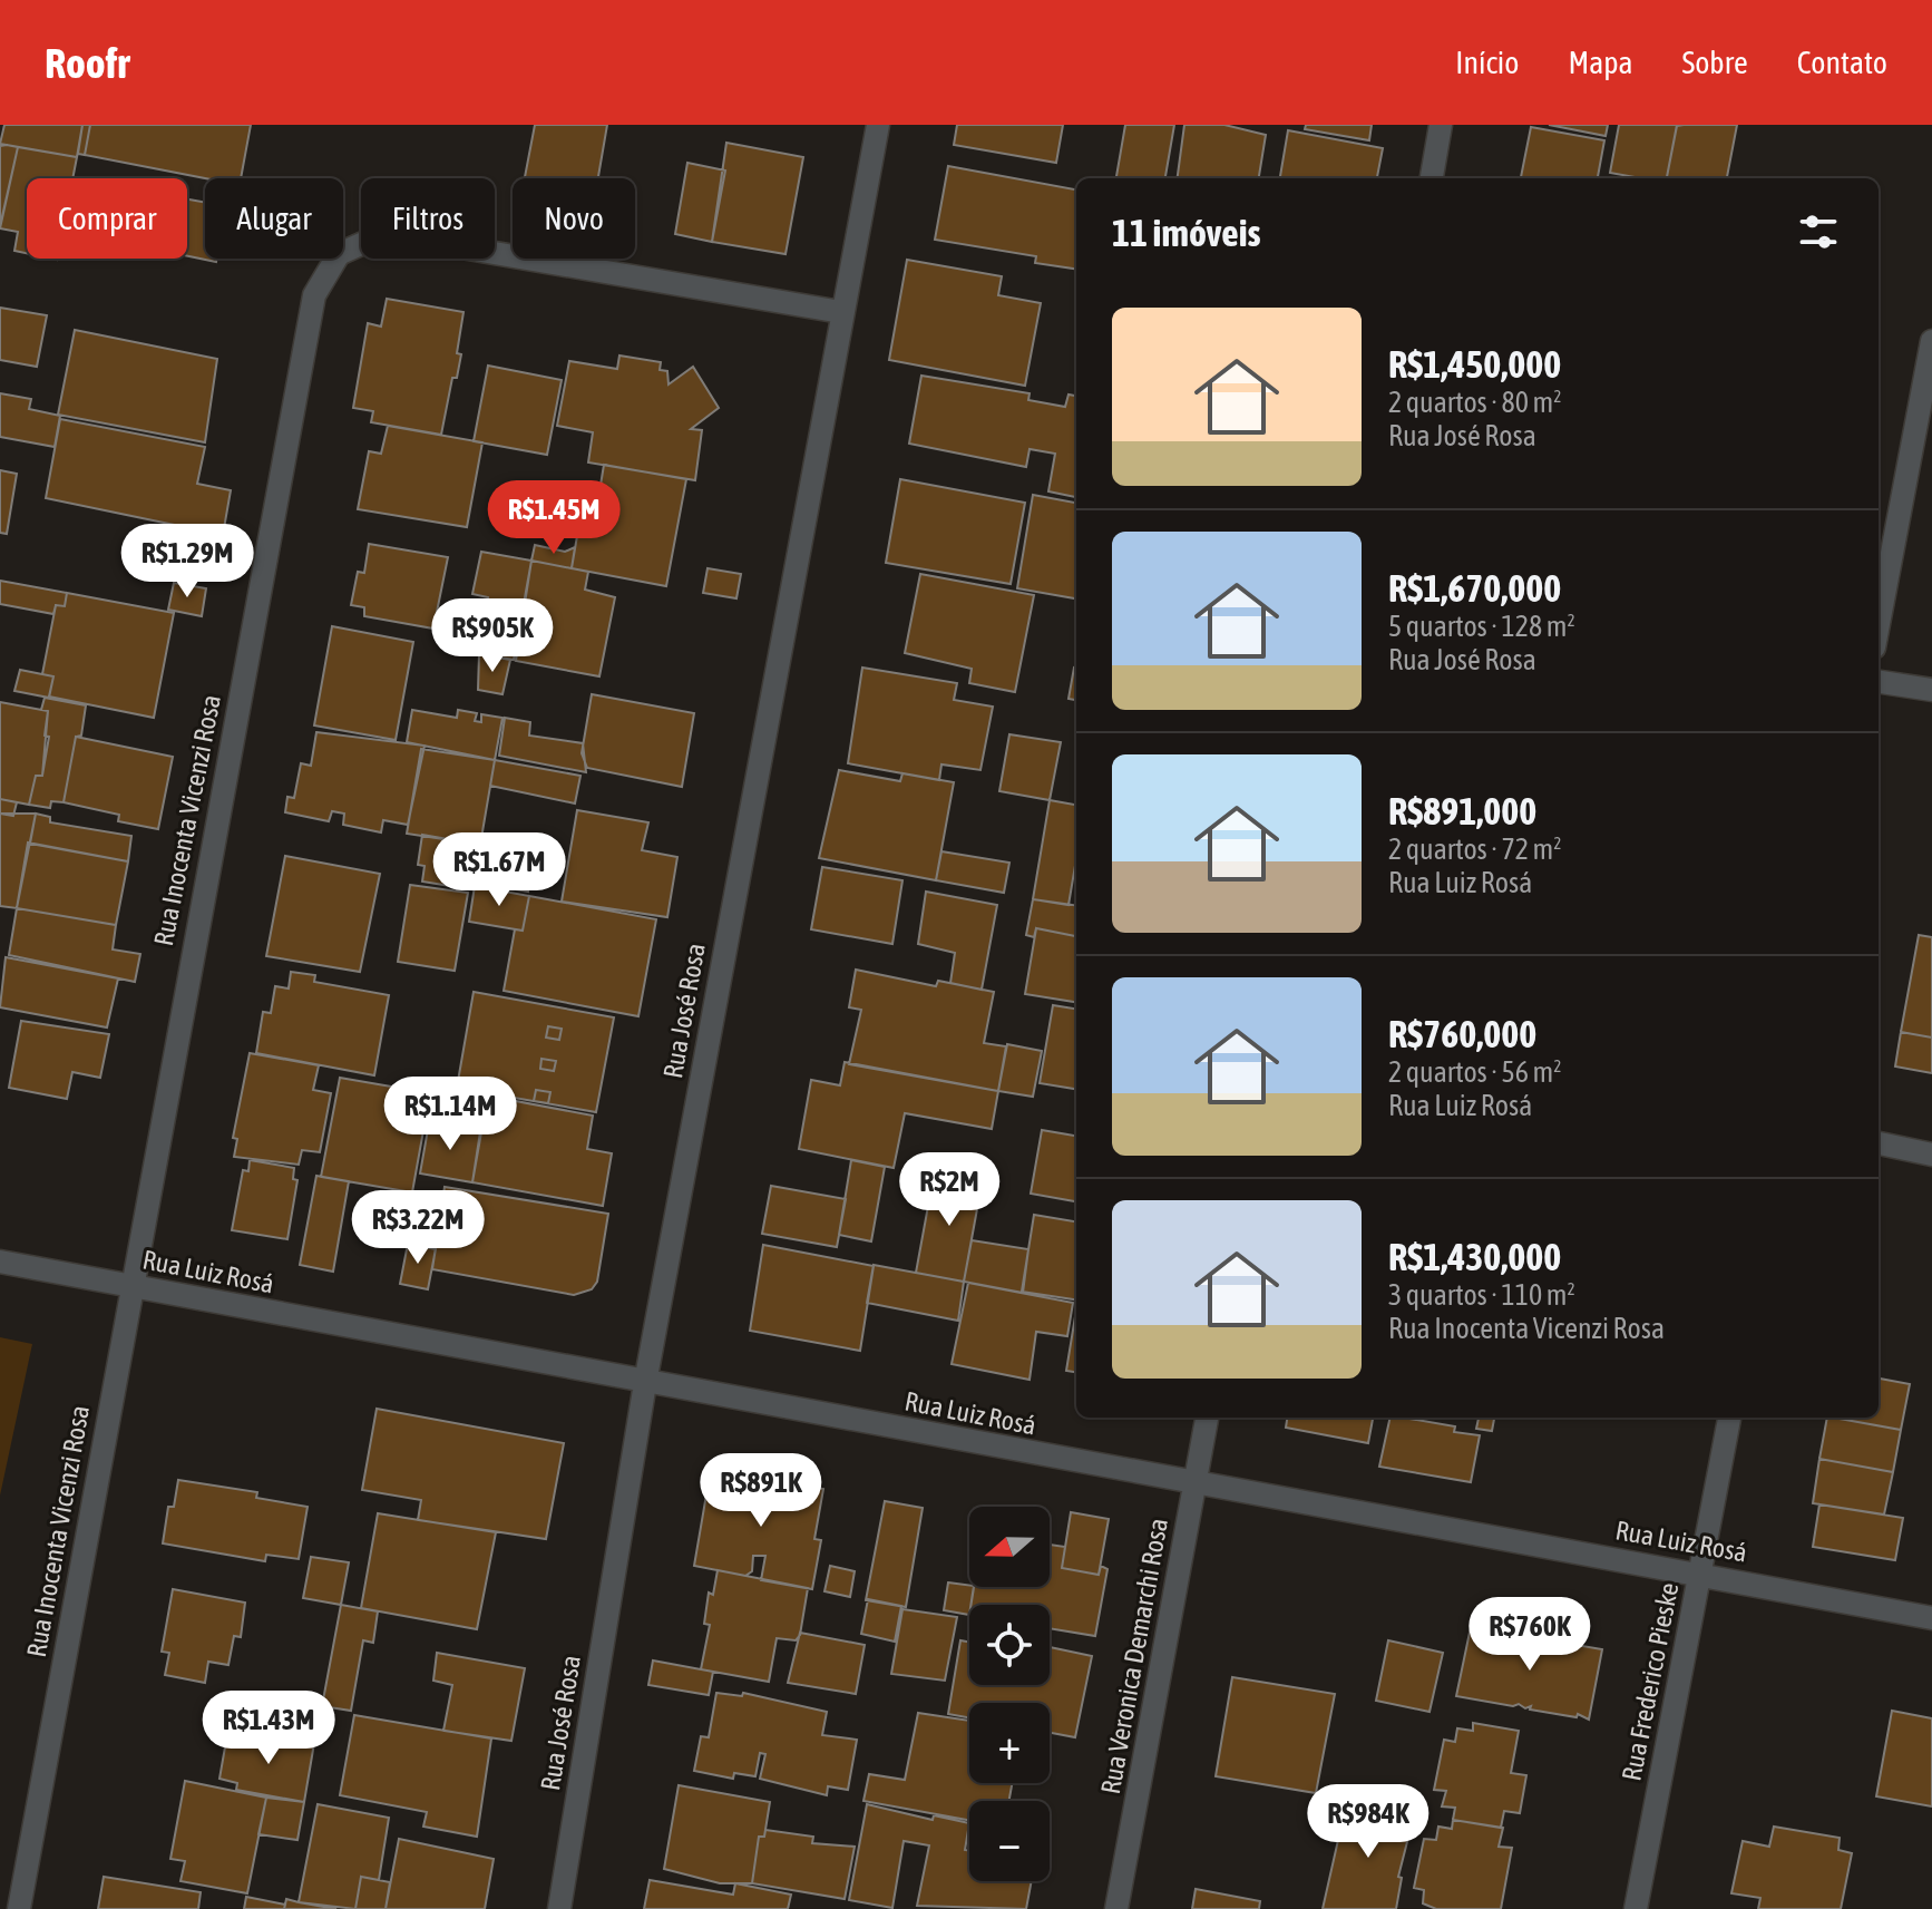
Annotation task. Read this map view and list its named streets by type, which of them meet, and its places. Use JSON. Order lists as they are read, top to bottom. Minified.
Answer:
{"streets":{"street":["Rua Inocenta Vicenzi Rosa","Rua José Rosa","Rua Luiz Rosá","Rua Veronica Demarchi Rosa","Rua Frederico Pieske"]},"crossings":[["Rua Inocenta Vicenzi Rosa","Rua José Rosa"],["Rua Inocenta Vicenzi Rosa","Rua Luiz Rosá"],["Rua José Rosa","Rua Luiz Rosá"],["Rua Luiz Rosá","Rua Veronica Demarchi Rosa"],["Rua Luiz Rosá","Rua Frederico Pieske"]],"north":"left","page":{"header":"Roofr","nav":["Início","Mapa","Sobre","Contato"],"chip":["Comprar","Alugar","Filtros","Novo"],"heading":"11 imóveis","list":[{"name":"R$1,450,000","note":"2 quartos · 80 m² · Rua José Rosa"},{"name":"R$1,670,000","note":"5 quartos · 128 m² · Rua José Rosa"},{"name":"R$891,000","note":"2 quartos · 72 m² · Rua Luiz Rosá"},{"name":"R$760,000","note":"2 quartos · 56 m² · Rua Luiz Rosá"},{"name":"R$1,430,000","note":"3 quartos · 110 m² · Rua Inocenta Vicenzi Rosa"}],"price":["R$1.45M","R$1.29M","R$905K","R$1.67M","R$1.14M","R$2M","R$3.22M","R$891K","R$760K","R$1.43M","R$984K"],"map_buttons":["+","−"]}}
